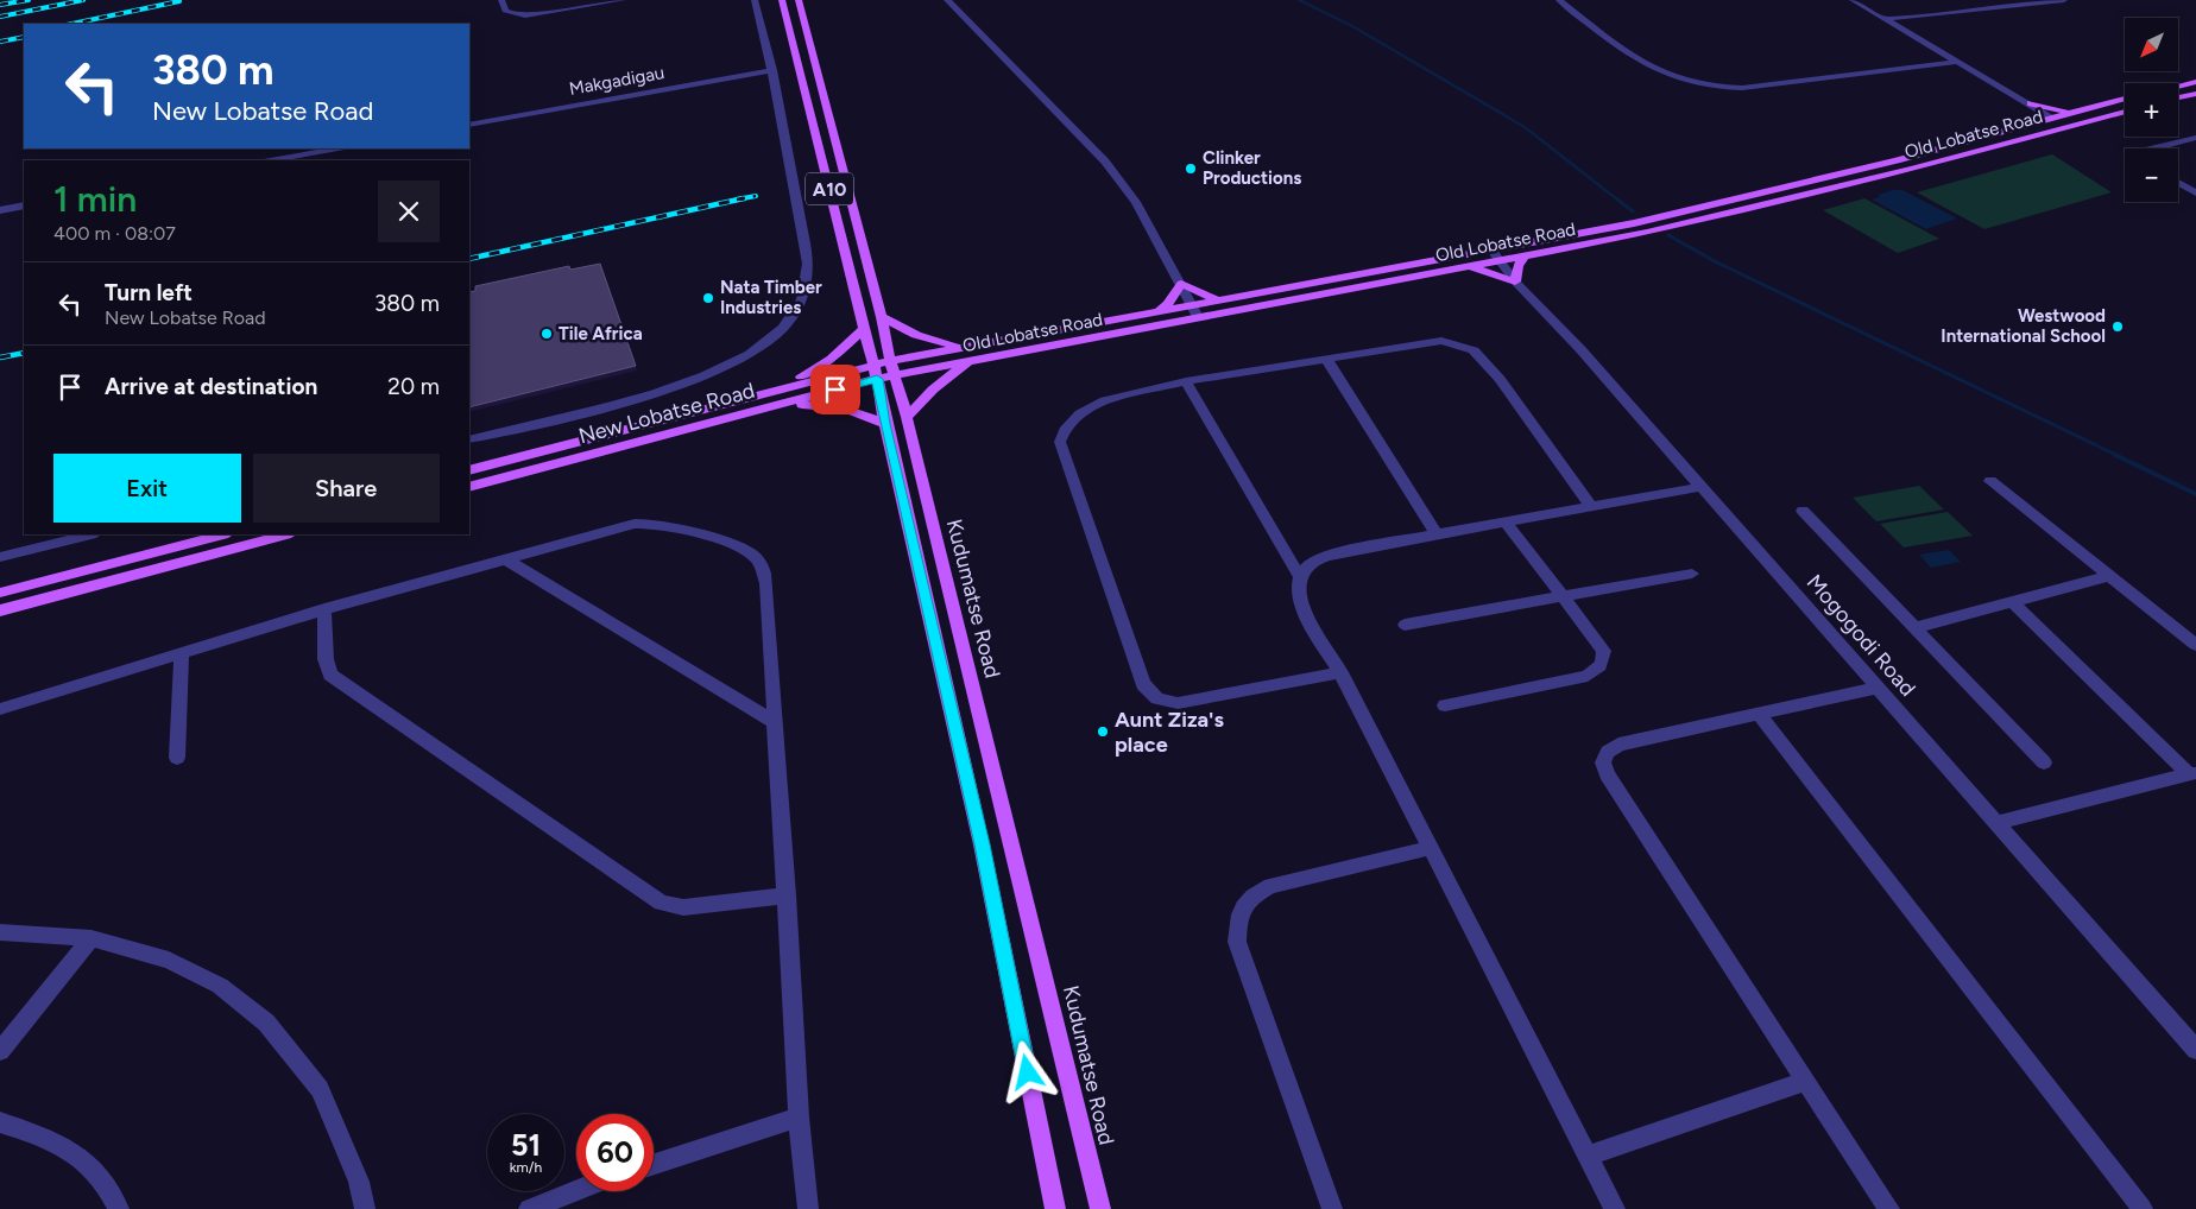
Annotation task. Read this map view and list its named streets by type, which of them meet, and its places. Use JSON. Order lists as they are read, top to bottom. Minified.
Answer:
{"streets":{"main road":["Old Lobatse Road","A10","New Lobatse Road","Kudumatse Road"],"street":["Makgadigau","Mogogodi Road"]},"crossings":[["Old Lobatse Road","Kudumatse Road"],["Old Lobatse Road","Mogogodi Road"],["A10","New Lobatse Road"]],"places":["Clinker Productions","Nata Timber Industries","Westwood International School","Tile Africa","Aunt Ziza's place"],"north":"bottom left","page":{"map_buttons":["+","−"],"turn":["380 m","New Lobatse Road"],"heading":["1 min","400 m · 08:07"],"list":[{"name":"Turn left","note":"New Lobatse Road","value":"380 m"},{"name":"Arrive at destination","value":"20 m"}],"buttons":["Exit","Share"],"speed":"51 km/h","limit":"60"}}
